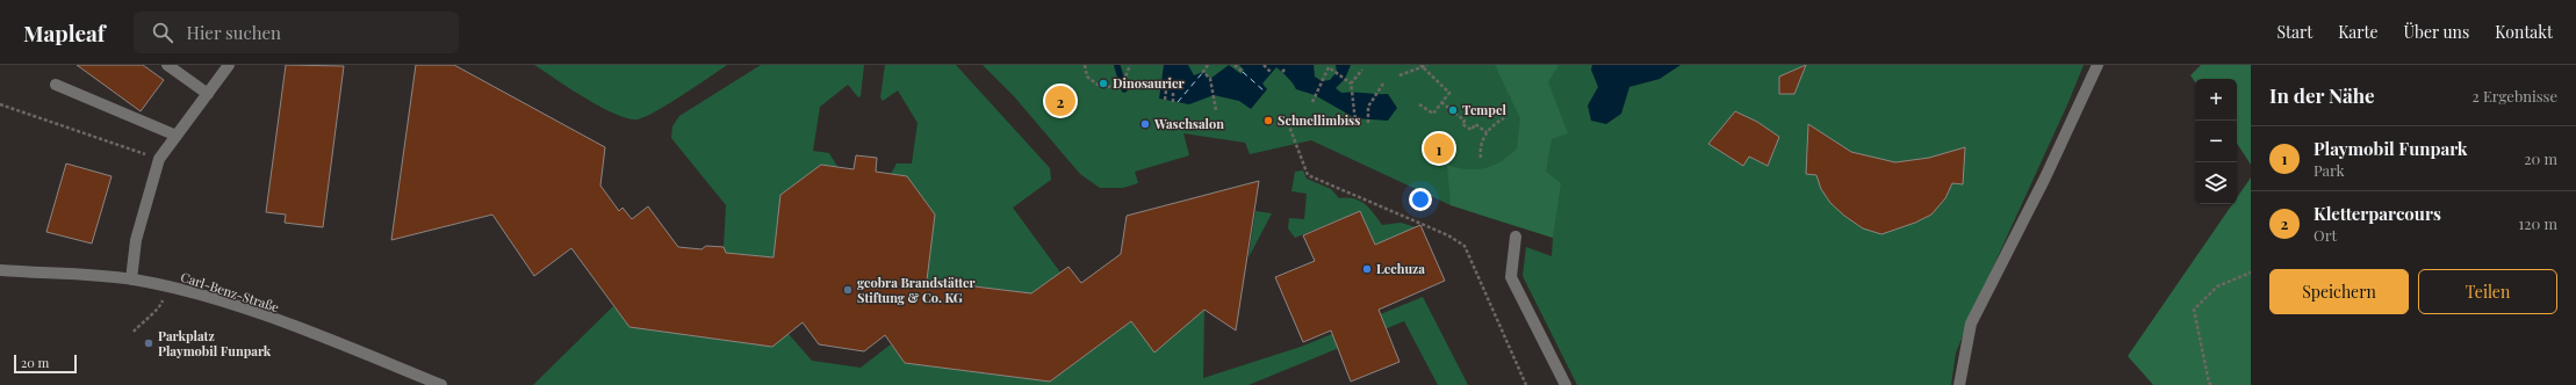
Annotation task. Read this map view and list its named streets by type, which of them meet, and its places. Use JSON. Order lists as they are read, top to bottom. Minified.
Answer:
{"streets":{"street":["Carl-Benz-Straße"]},"places":["Dinosaurier","Tempel","Schnellimbiss","Waschsalon","Lechuza","geobra Brandstätter Stiftung & Co. KG","Parkplatz Playmobil Funpark"],"scale_bar":"20 m","page":{"header":"Mapleaf","search":"Hier suchen","nav":["Start","Karte","Über uns","Kontakt"],"heading":["In der Nähe","2 Ergebnisse"],"map_buttons":["+","−"],"pins":["2","1"],"list":[{"mark":"1","name":"Playmobil Funpark","note":"Park","value":"20 m"},{"mark":"2","name":"Kletterparcours","note":"Ort","value":"120 m"}],"buttons":["Speichern","Teilen"],"scale":"20 m"}}
